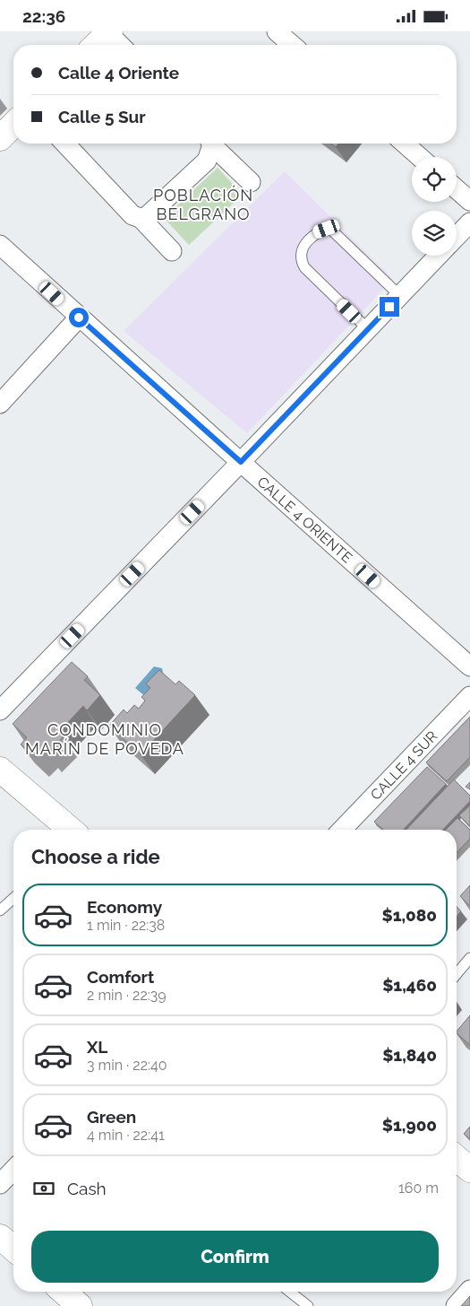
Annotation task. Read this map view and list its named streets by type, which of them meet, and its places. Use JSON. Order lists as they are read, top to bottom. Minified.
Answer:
{"streets":{"street":["CALLE 4 ORIENTE","CALLE 4 SUR"]},"districts":["POBLACIÓN BELGRANO","CONDOMINIO MARÍN DE POVEDA"],"page":{"status":"22:36","banner":["Calle 4 Oriente","Calle 5 Sur"],"heading":"Choose a ride","list":[{"name":"Economy","note":"1 min · 22:38","value":"$1,080"},{"name":"Comfort","note":"2 min · 22:39","value":"$1,460"},{"name":"XL","note":"3 min · 22:40","value":"$1,840"},{"name":"Green","note":"4 min · 22:41","value":"$1,900"}],"pay":["Cash","160 m"],"buttons":"Confirm"}}
